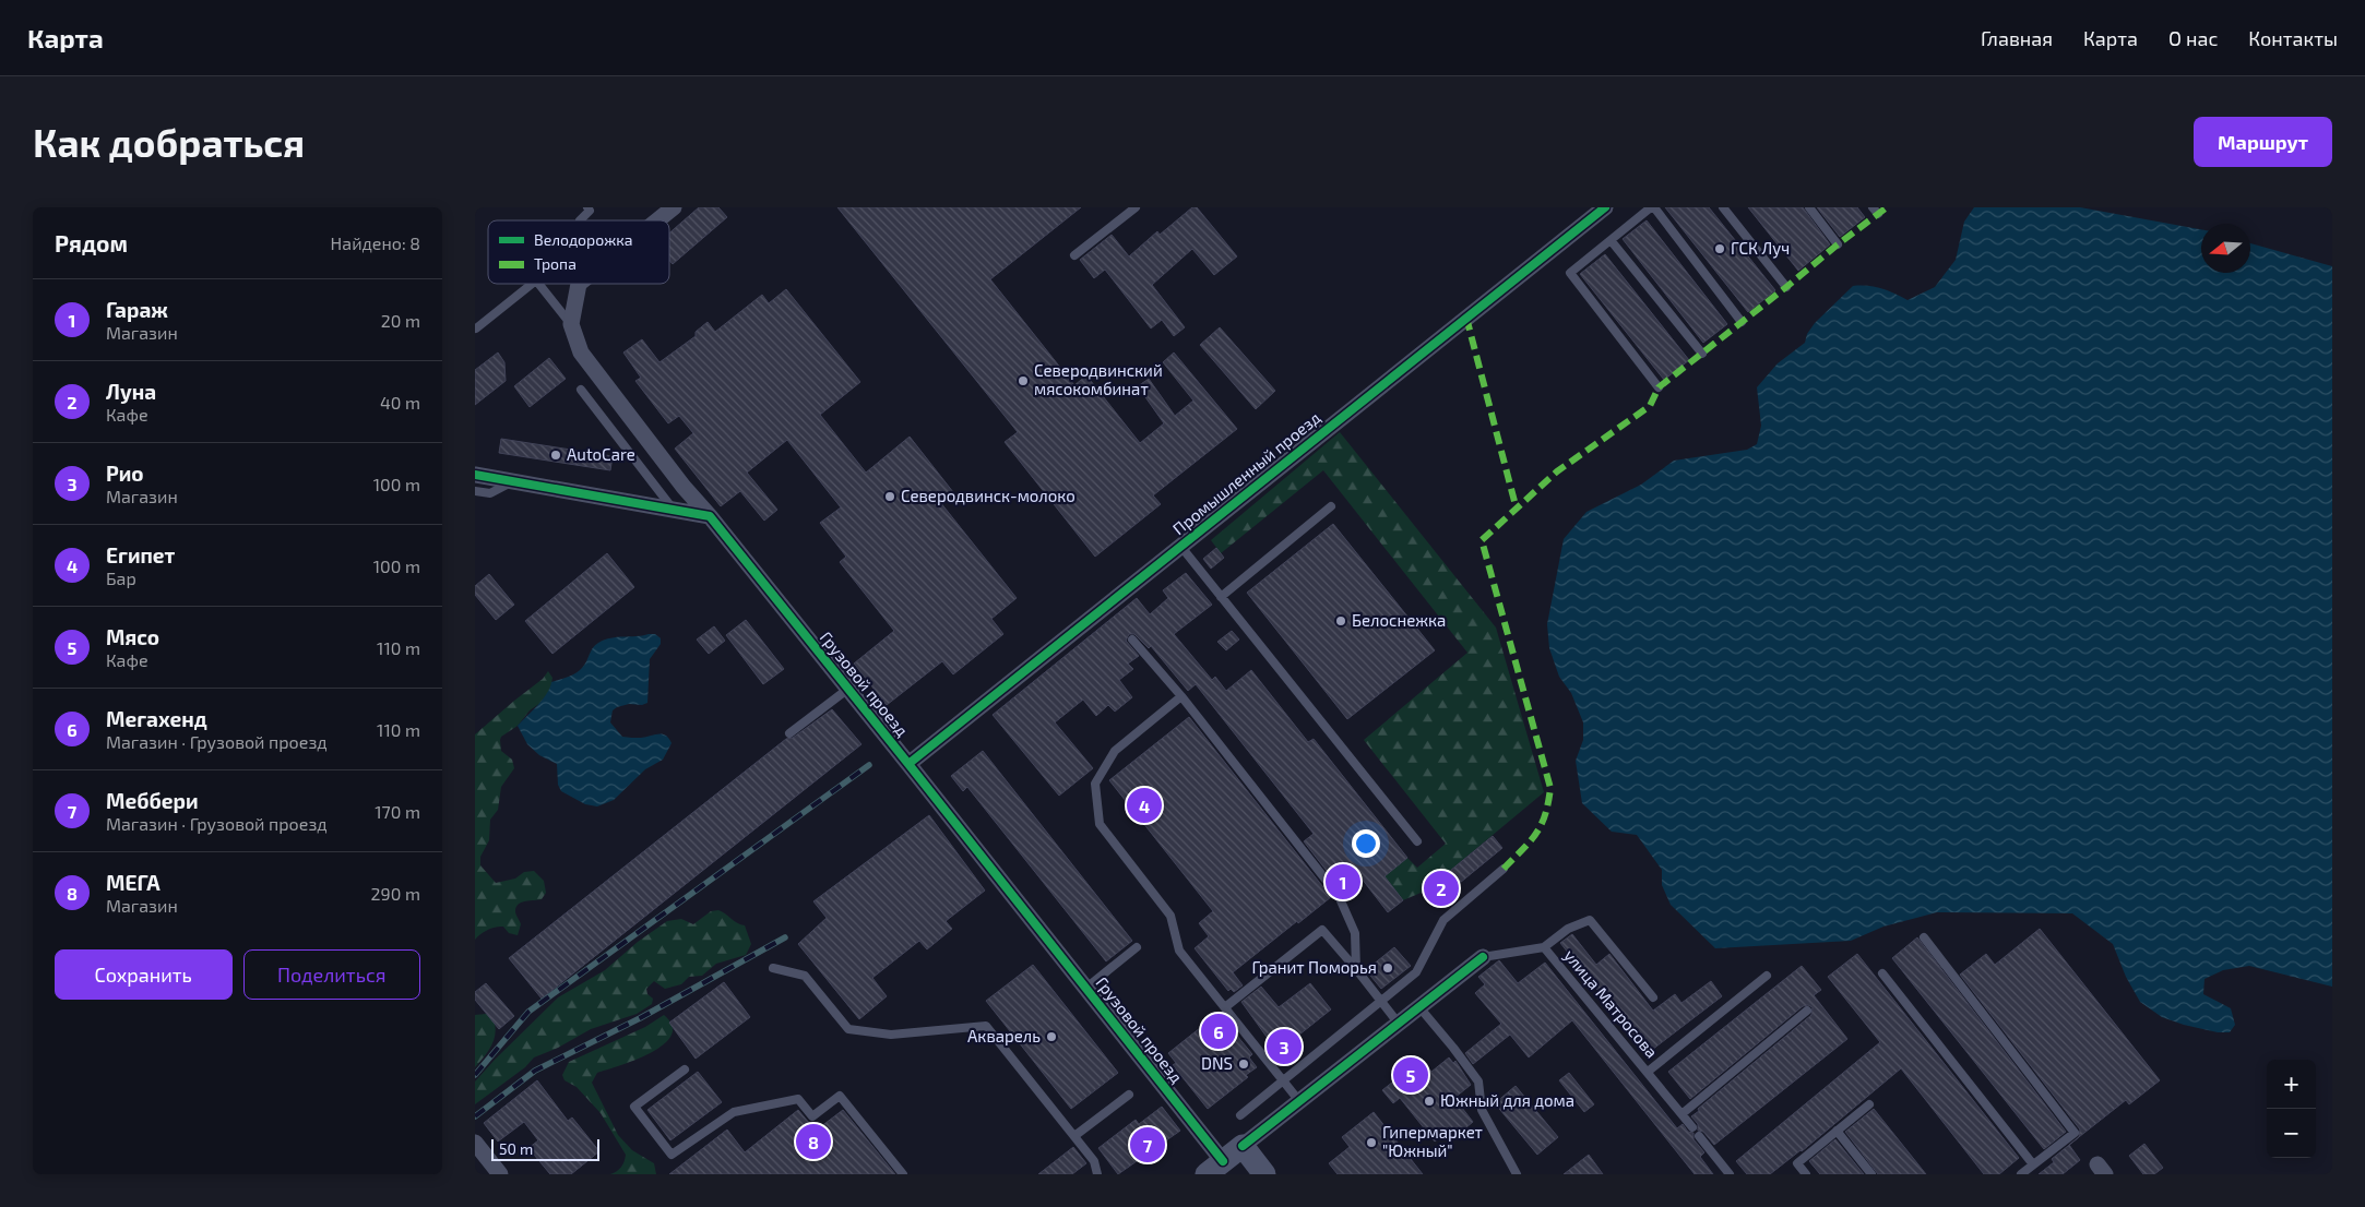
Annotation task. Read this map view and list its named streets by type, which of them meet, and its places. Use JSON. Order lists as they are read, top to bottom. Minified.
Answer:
{"streets":{"street":["Промышленный проезд","Грузовой проезд"],"lane":["улица Матросова"]},"crossings":[["Промышленный проезд","Грузовой проезд"]],"places":["ГСК Луч","Северодвинский мясокомбинат","AutoCare","Северодвинск-молоко","Белоснежка","Гранит Поморья","Акварель","DNS","Южный для дома","Гипермаркет \"Южный\""],"legend":["Велодорожка","Тропа"],"scale_bar":"50 m","north":"left","page":{"header":"Карта","nav":["Главная","Карта","О нас","Контакты"],"buttons":["Маршрут",["Сохранить","Поделиться"]],"title":"Как добраться","heading":["Рядом","Найдено: 8"],"list":[{"mark":"1","name":"Гараж","note":"Магазин","value":"20 m"},{"mark":"2","name":"Луна","note":"Кафе","value":"40 m"},{"mark":"3","name":"Рио","note":"Магазин","value":"100 m"},{"mark":"4","name":"Египет","note":"Бар","value":"100 m"},{"mark":"5","name":"Мясо","note":"Кафе","value":"110 m"},{"mark":"6","name":"Мегахенд","note":"Магазин · Грузовой проезд","value":"110 m"},{"mark":"7","name":"Меббери","note":"Магазин · Грузовой проезд","value":"170 m"},{"mark":"8","name":"МЕГА","note":"Магазин","value":"290 m"}],"pins":["4","1","2","6","3","5","8","7"],"map_buttons":["+","−"],"scale":"50 m"}}
